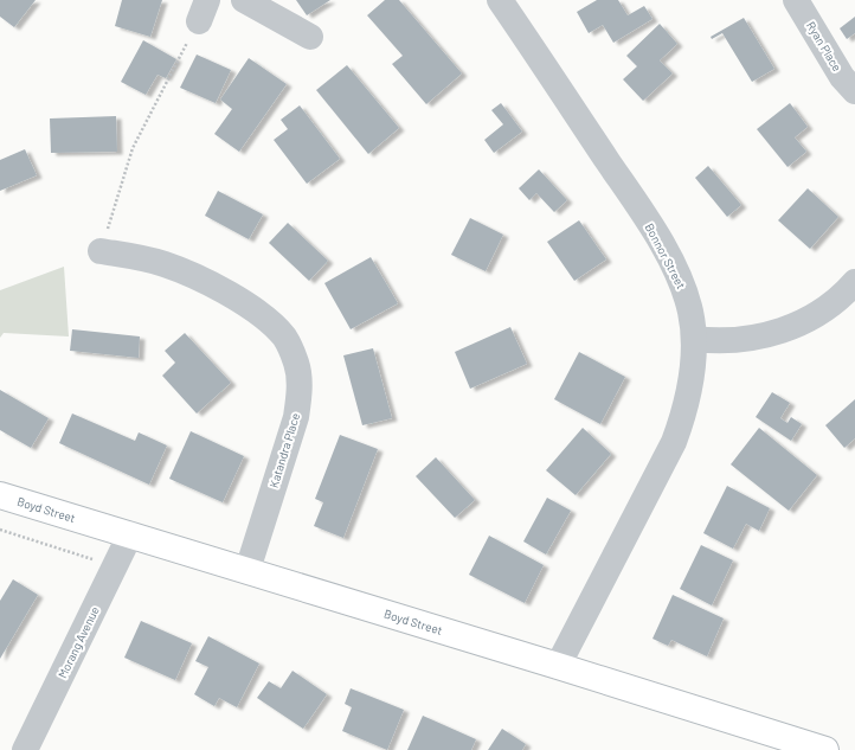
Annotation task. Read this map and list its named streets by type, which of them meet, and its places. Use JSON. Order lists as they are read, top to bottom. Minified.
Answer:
{"streets":{"main road":["Boyd Street"],"street":["Ryan Place","Bonnor Street","Katandra Place","Morang Avenue"]},"crossings":[["Bonnor Street","Boyd Street"],["Katandra Place","Boyd Street"],["Boyd Street","Morang Avenue"]]}
